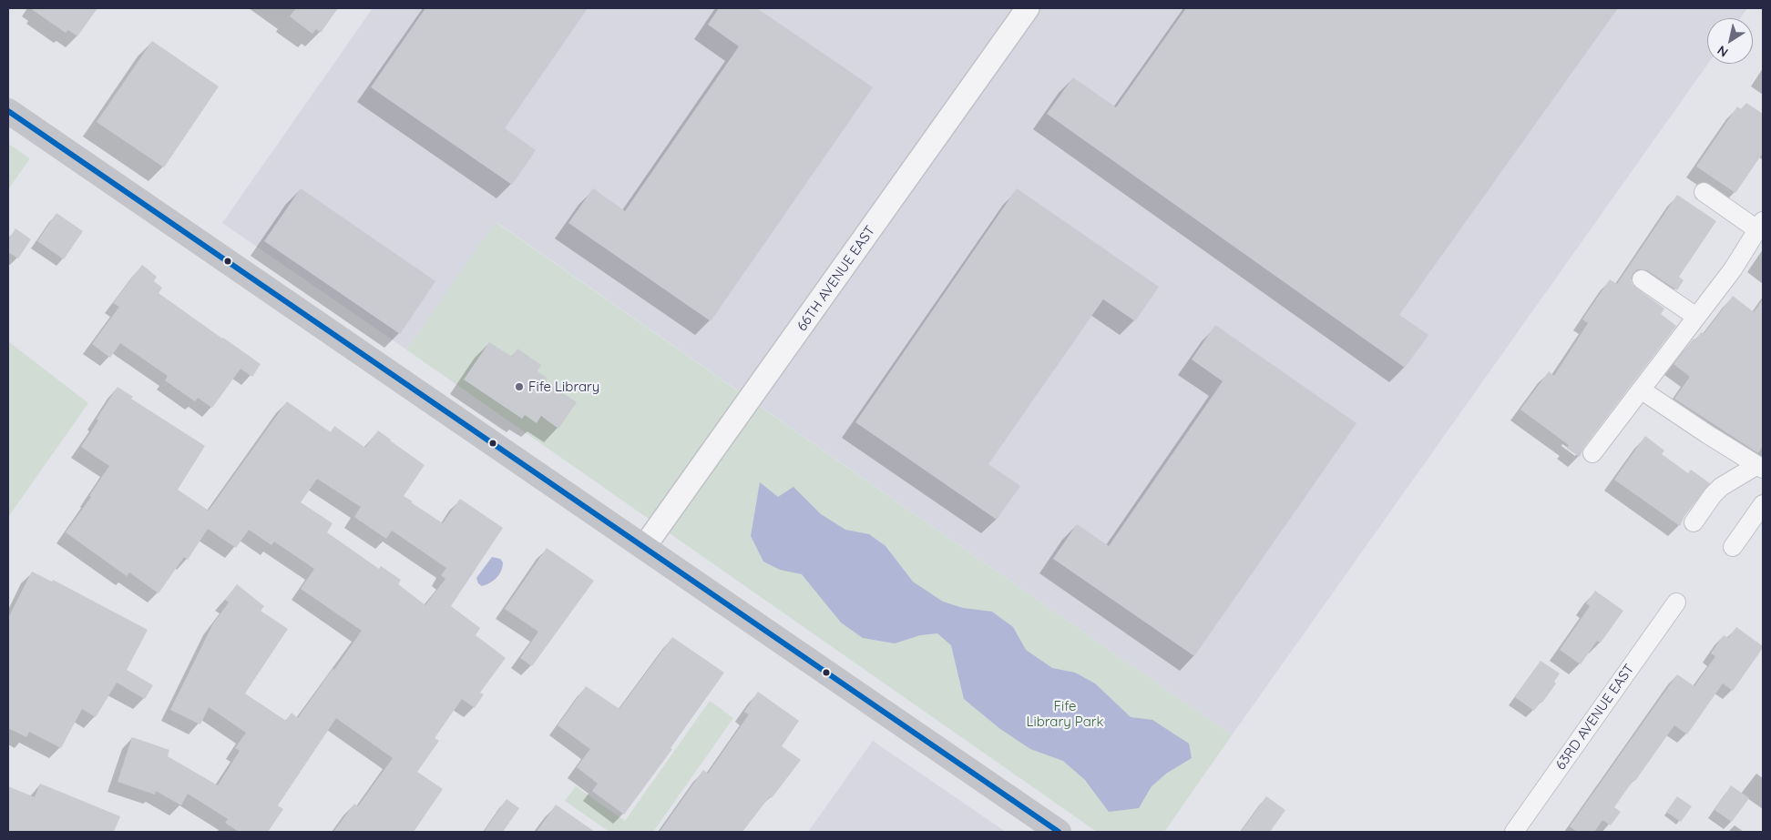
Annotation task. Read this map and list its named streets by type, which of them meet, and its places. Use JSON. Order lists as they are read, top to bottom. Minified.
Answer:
{"streets":{"street":["66TH AVENUE EAST","63RD AVENUE EAST"]},"parks":["Fife Library Park"],"places":["Fife Library"],"north":"bottom left"}
